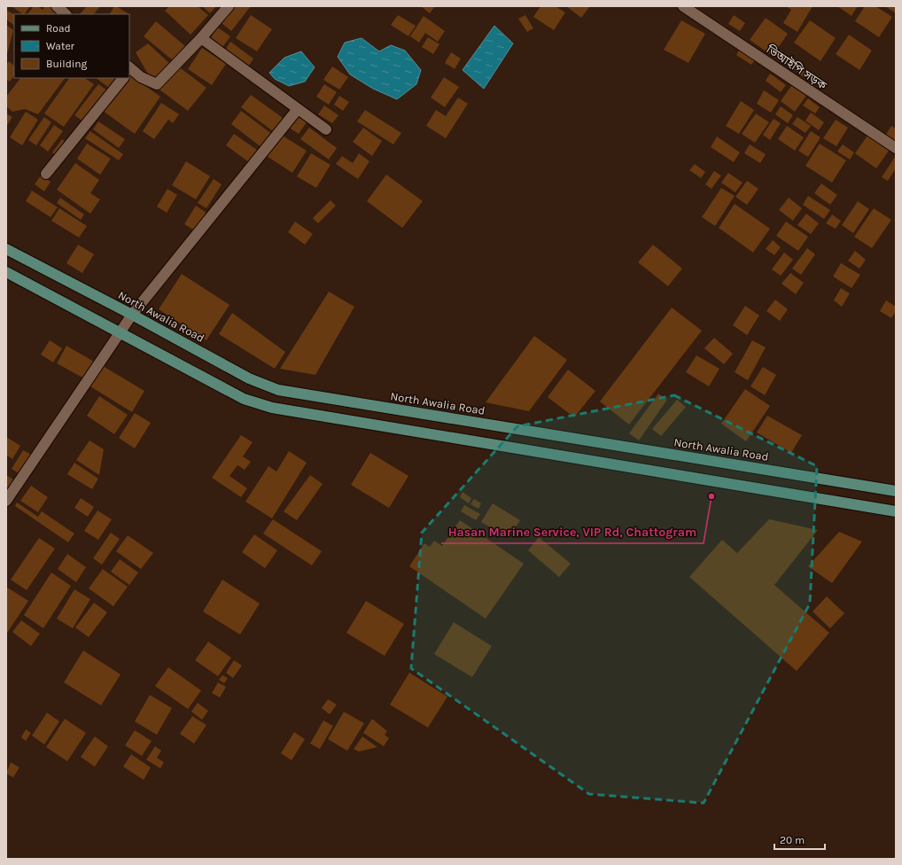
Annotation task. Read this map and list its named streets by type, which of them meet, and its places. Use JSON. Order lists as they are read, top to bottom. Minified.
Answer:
{"streets":{"main road":["North Awalia Road"],"street":["ভিআইপি সড়ক"]},"places":["Hasan Marine Service, VIP Rd, Chattogram"],"legend":["Road","Water","Building"],"scale_bar":"20 m"}
